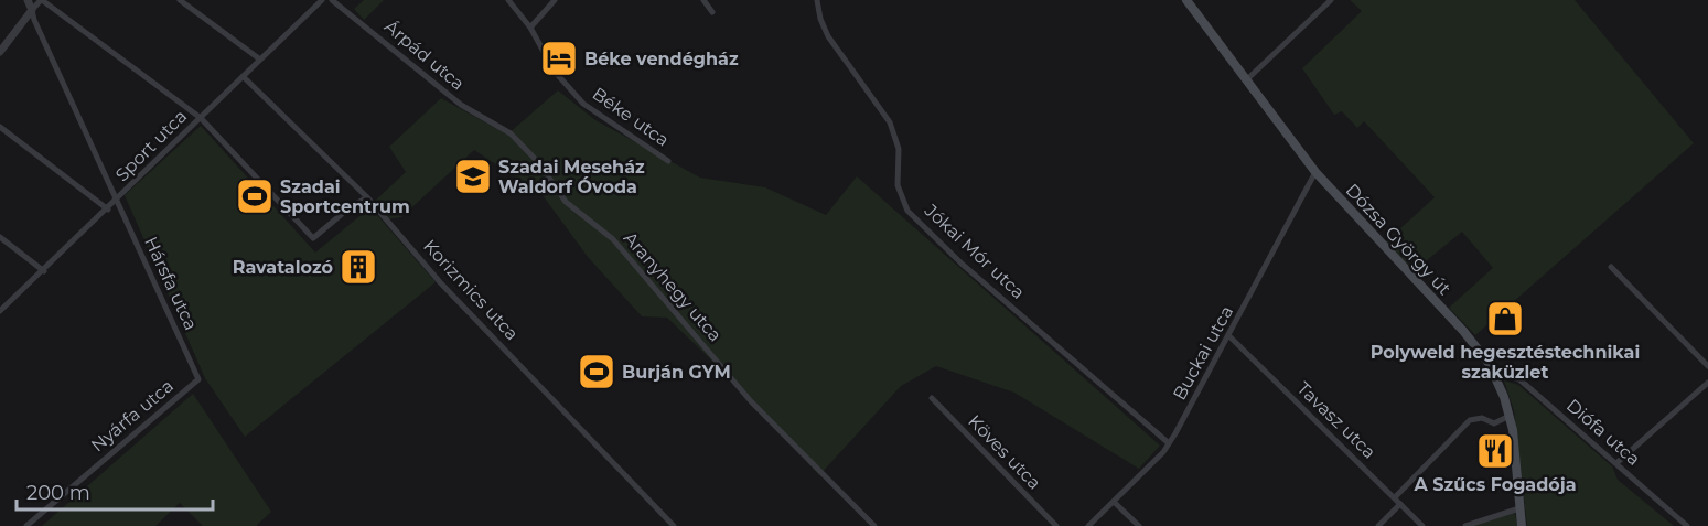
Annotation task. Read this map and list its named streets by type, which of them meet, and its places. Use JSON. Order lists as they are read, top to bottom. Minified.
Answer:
{"streets":{"main road":["Dózsa György út"],"street":["Árpád utca","Béke utca","Sport utca","Jókai Mór utca","Hársfa utca","Aranyhegy utca","Korizmics utca","Buckai utca","Nyárfa utca","Tavasz utca","Diófa utca","Köves utca"]},"crossings":[["Árpád utca","Aranyhegy utca"],["Sport utca","Hársfa utca"],["Sport utca","Korizmics utca"],["Dózsa György út","Buckai utca"],["Dózsa György út","Diófa utca"],["Jókai Mór utca","Buckai utca"],["Hársfa utca","Nyárfa utca"],["Buckai utca","Tavasz utca"]],"places":{"hotel":["Béke vendégház"],"school or university":["Szadai Meseház Waldorf Óvoda"],"sports":["Szadai Sportcentrum","Burján GYM"],"building":["Ravatalozó"],"shop":["Polyweld hegesztéstechnikai szaküzlet"],"restaurant":["A Szűcs Fogadója"]},"scale_bar":"200 m"}
